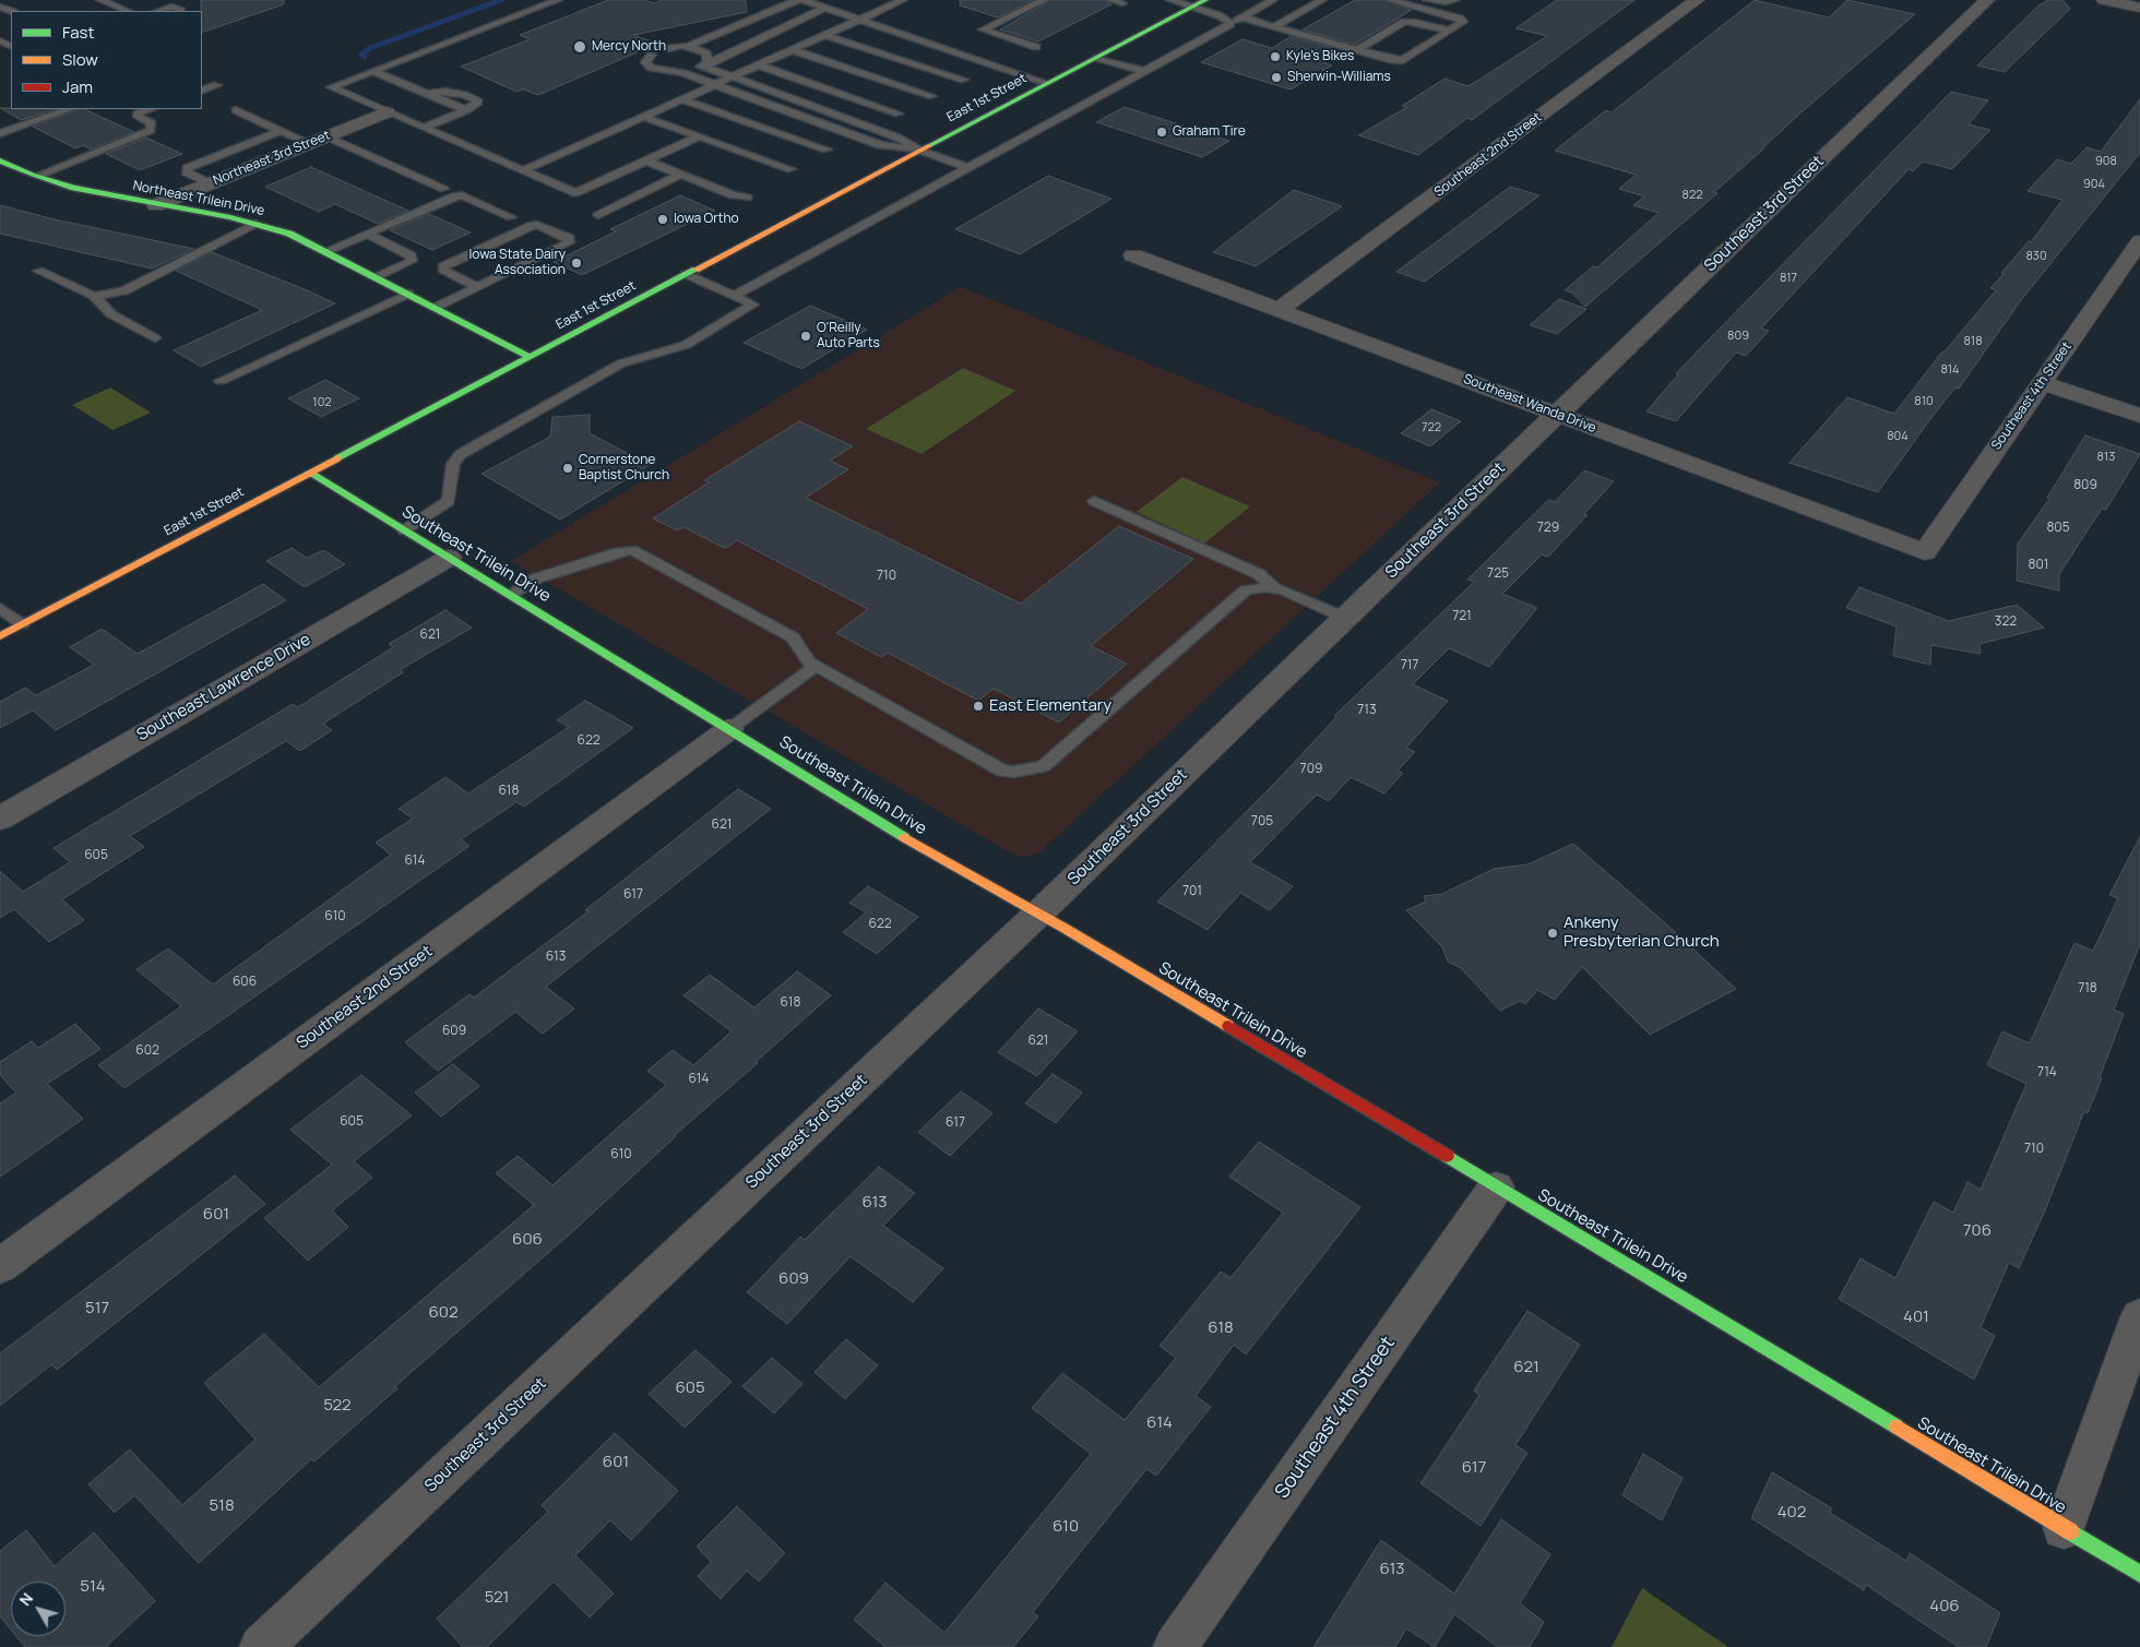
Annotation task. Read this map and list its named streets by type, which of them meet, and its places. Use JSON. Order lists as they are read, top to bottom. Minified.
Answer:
{"streets":{"street":["East 1st Street","Southeast 2nd Street","Northeast 3rd Street","Northeast Trilein Drive","Southeast 3rd Street","Southeast 4th Street","Southeast Wanda Drive","Southeast Trilein Drive","Southeast Lawrence Drive"]},"crossings":[["East 1st Street","Northeast Trilein Drive"],["East 1st Street","Southeast Trilein Drive"],["Southeast 2nd Street","Southeast Wanda Drive"],["Southeast 2nd Street","Southeast Trilein Drive"],["Northeast 3rd Street","Northeast Trilein Drive"],["Southeast 3rd Street","Southeast Wanda Drive"],["Southeast 3rd Street","Southeast Trilein Drive"],["Southeast 4th Street","Southeast Wanda Drive"],["Southeast 4th Street","Southeast Trilein Drive"],["Southeast Trilein Drive","Southeast Lawrence Drive"]],"places":["Mercy North","Kyle's Bikes","Sherwin-Williams","Graham Tire","Iowa Ortho","Iowa State Dairy Association","O'Reilly Auto Parts","Cornerstone Baptist Church","East Elementary","Ankeny Presbyterian Church"],"house_numbers":["908","904","822","830","817","809","818","814","810","102","722","804","813","809","729","805","801","725","710","721","322","621","717","713","622","709","618","705","621","605","614","701","617","610","622","613","606","718","618","609","621","602","714","614","605","617","710","610","613","601","706","606","609","517","602","401","618","621","605","522","614","601","617","518","402","610","613","514","521","406"],"legend":["Fast","Slow","Jam"],"north":"top left"}
